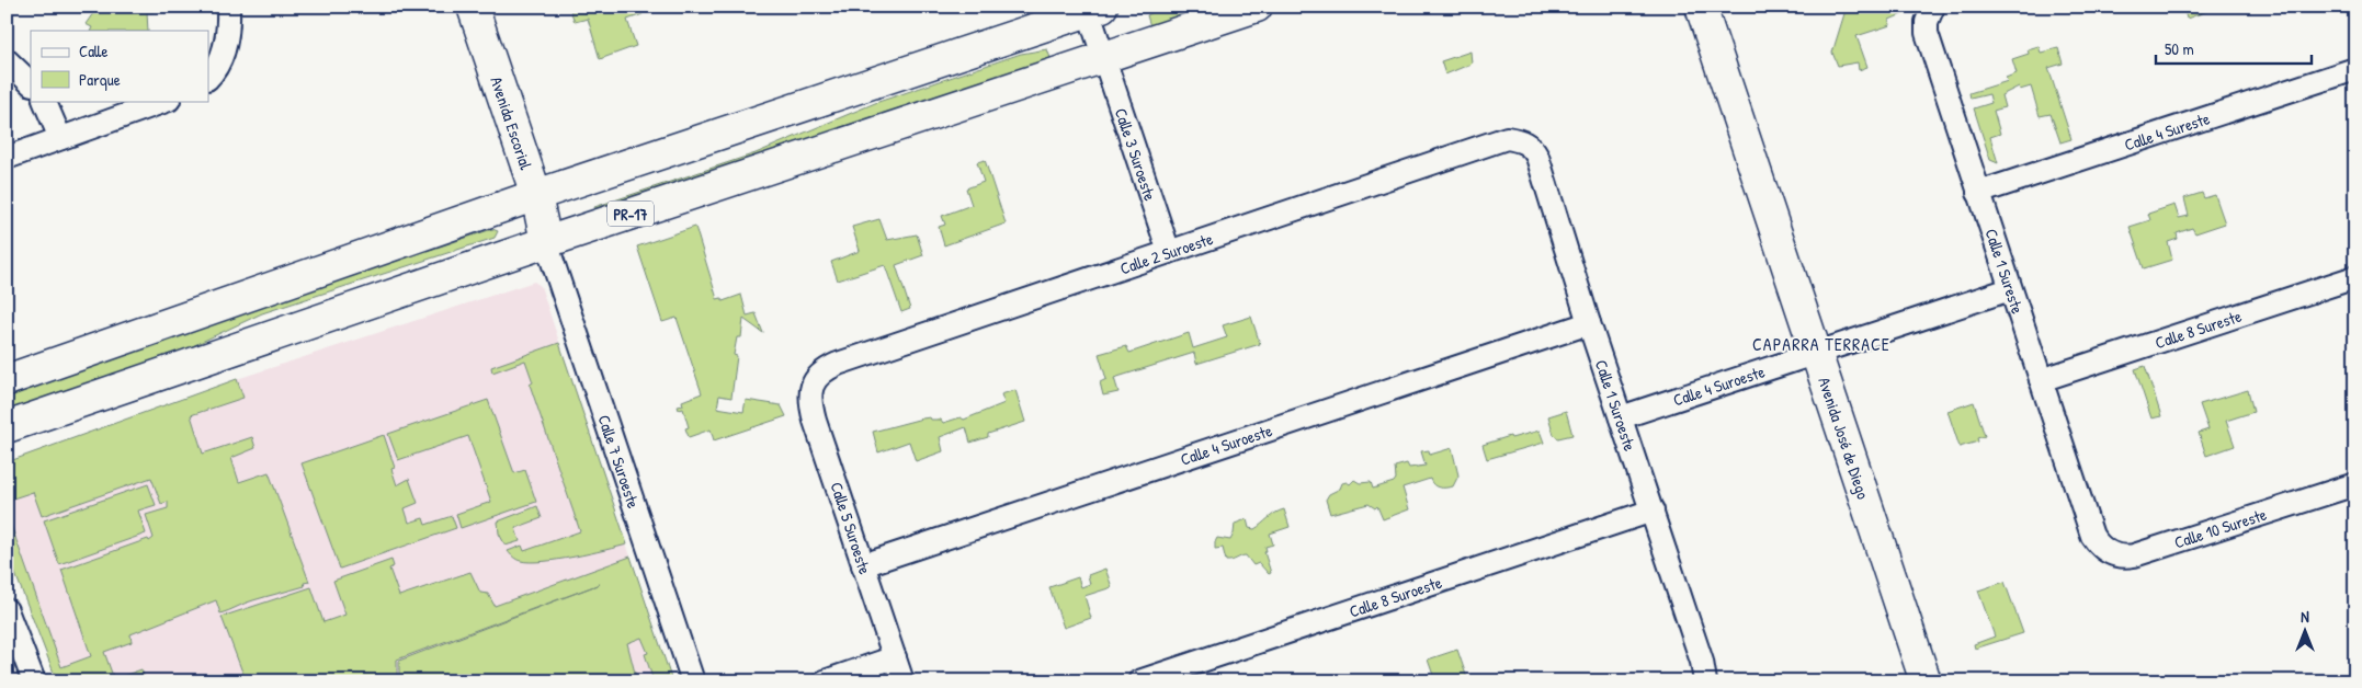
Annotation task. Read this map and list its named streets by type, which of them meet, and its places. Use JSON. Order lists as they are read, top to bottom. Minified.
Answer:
{"streets":{"main road":["Avenida Escorial","PR-17","Avenida José de Diego"],"street":["Calle 4 Sureste","Calle 3 Suroeste","Calle 2 Suroeste","Calle 1 Sureste","Calle 8 Sureste","Calle 4 Suroeste","Calle 1 Suroeste","Calle 7 Suroeste","Calle 5 Suroeste","Calle 10 Sureste","Calle 8 Suroeste"]},"crossings":[["Avenida Escorial","PR-17"],["Avenida Escorial","Calle 7 Suroeste"],["Calle 4 Sureste","Calle 1 Sureste"],["Calle 3 Suroeste","PR-17"],["Calle 3 Suroeste","Calle 2 Suroeste"],["PR-17","Calle 7 Suroeste"],["Calle 2 Suroeste","Calle 1 Suroeste"],["Calle 2 Suroeste","Calle 5 Suroeste"],["Calle 1 Sureste","Calle 8 Sureste"],["Calle 1 Sureste","Calle 10 Sureste"],["Calle 4 Suroeste","Calle 1 Suroeste"],["Calle 4 Suroeste","Avenida José de Diego"],["Calle 4 Suroeste","Calle 5 Suroeste"],["Calle 1 Suroeste","Calle 8 Suroeste"]],"districts":["CAPARRA TERRACE"],"legend":["Calle","Parque"],"scale_bar":"50 m","north":"top"}
